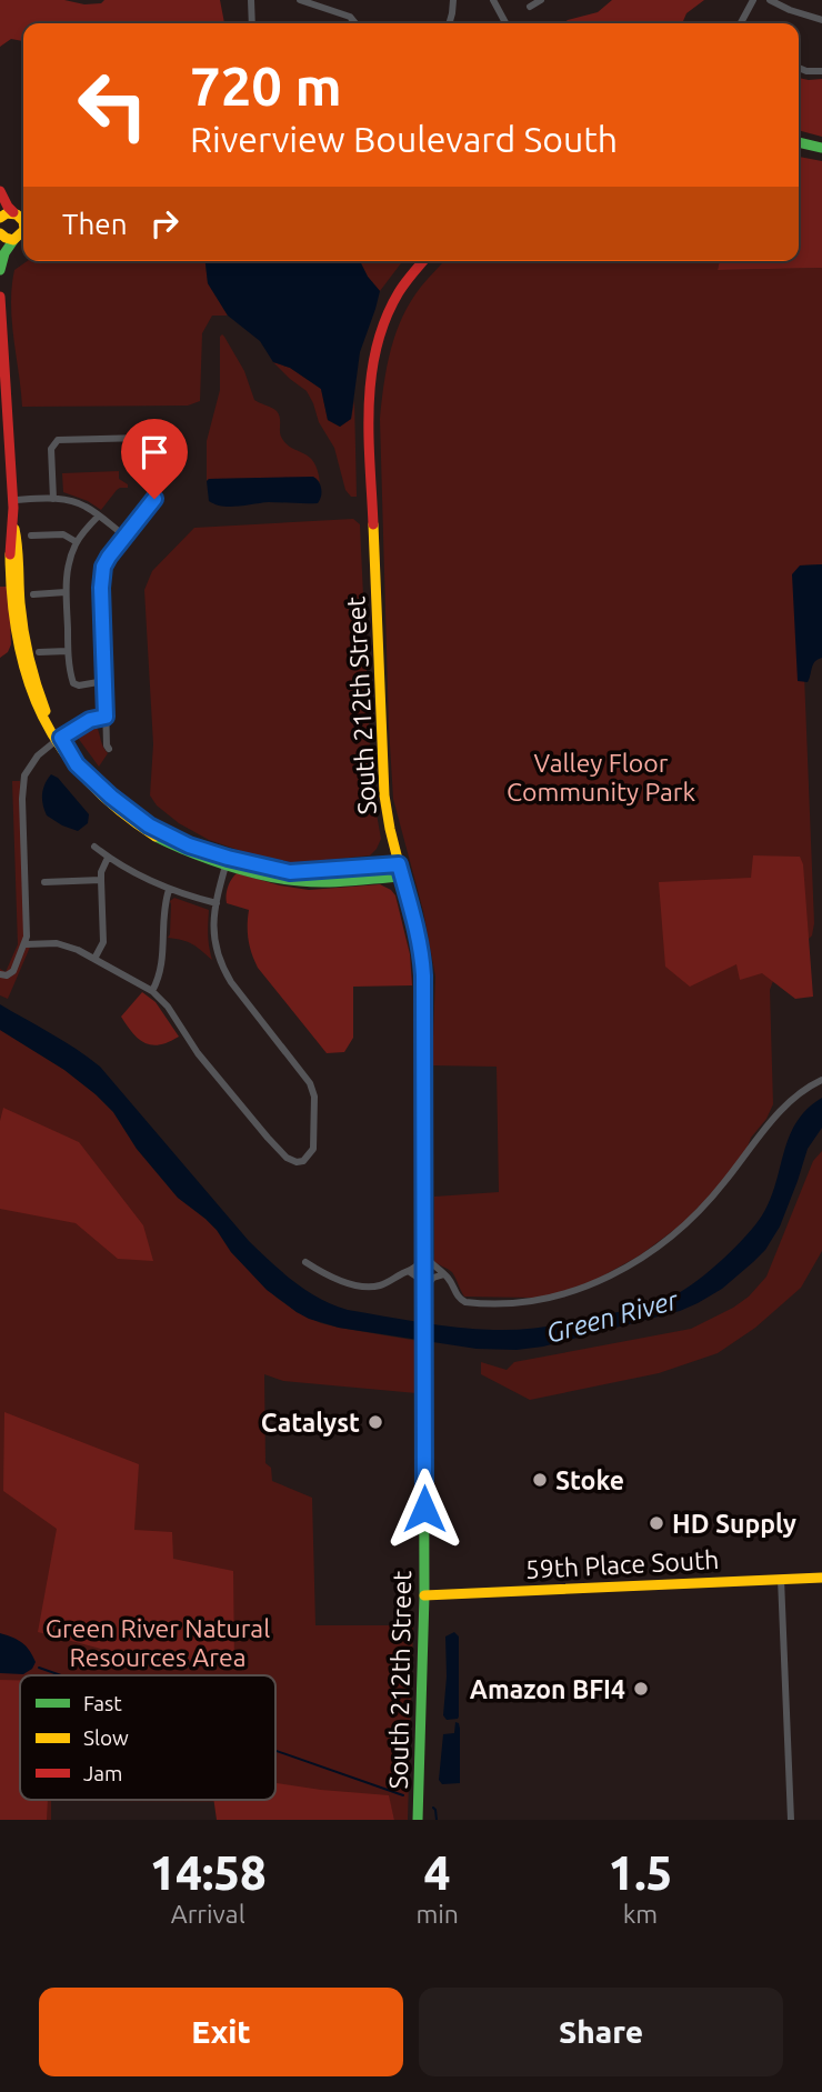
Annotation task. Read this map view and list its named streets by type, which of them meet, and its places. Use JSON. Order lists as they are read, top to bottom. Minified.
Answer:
{"streets":{"main road":["South 212th Street","59th Place South"]},"crossings":[["South 212th Street","59th Place South"]],"water":["Green River"],"parks":["Valley Floor Community Park","Green River Natural Resources Area"],"places":["Catalyst","Stoke","HD Supply","Amazon BFI4"],"legend":["Fast","Slow","Jam"],"page":{"turn":["720 m","Riverview Boulevard South"],"then":"Then","eta":["14:58","Arrival","4","min","1.5","km"],"buttons":["Exit","Share"]}}
